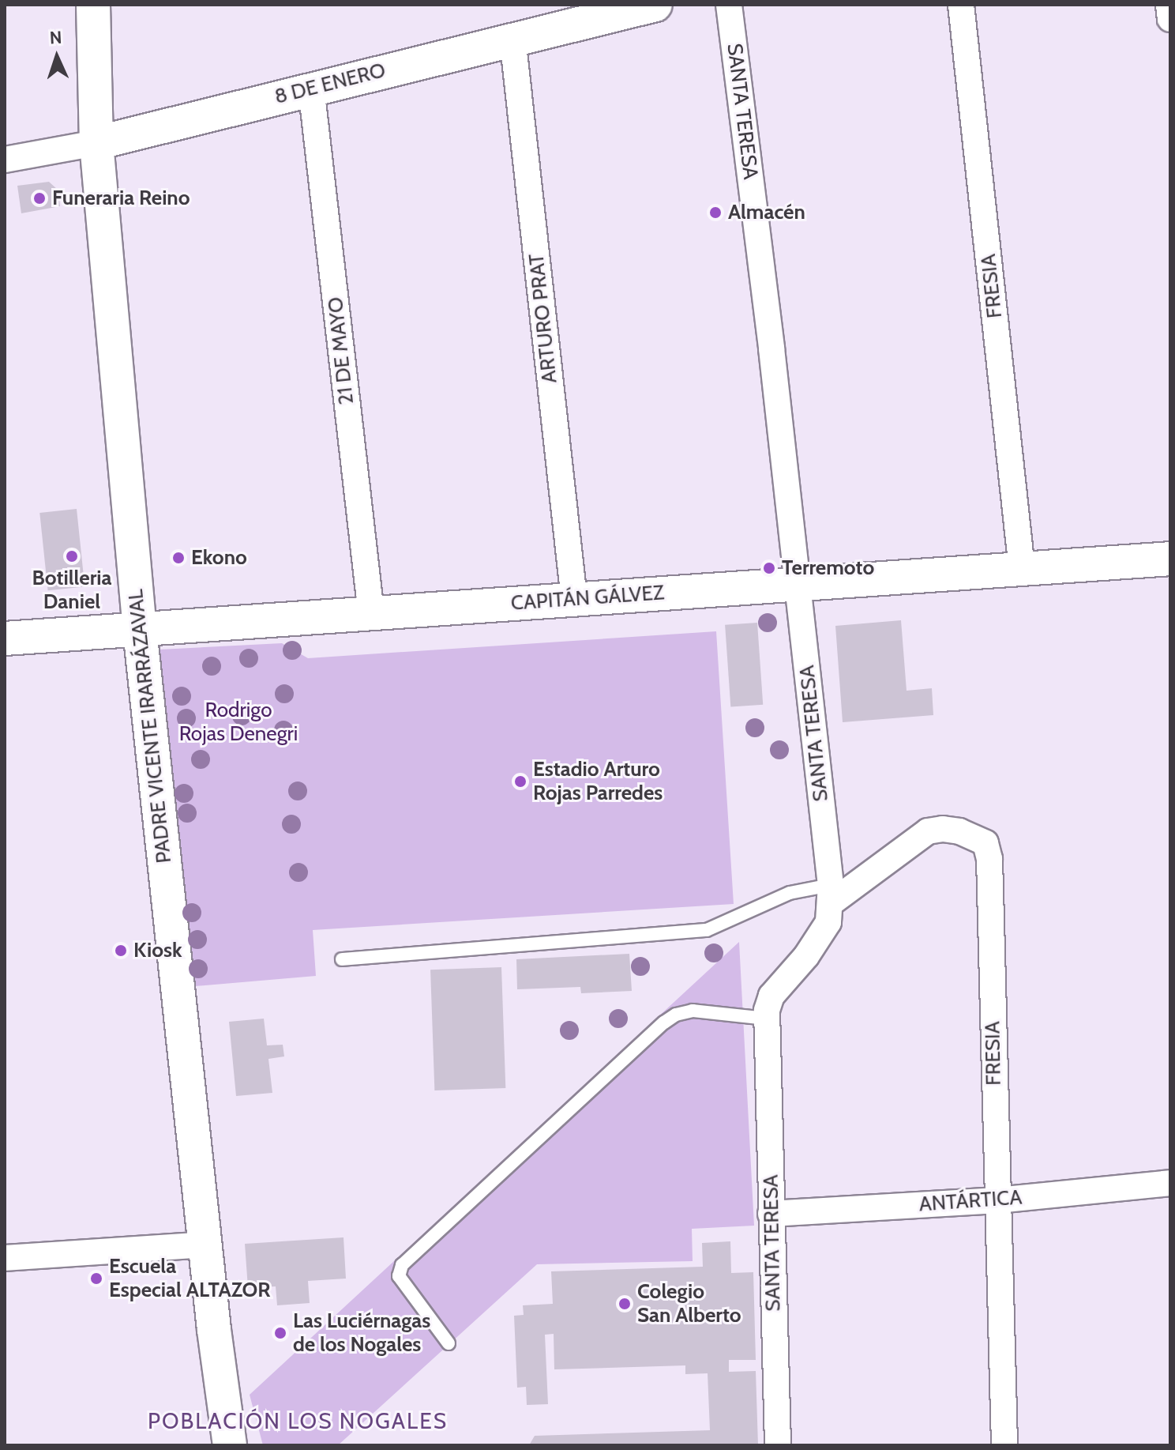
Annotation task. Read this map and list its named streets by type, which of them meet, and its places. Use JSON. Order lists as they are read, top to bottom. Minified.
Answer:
{"streets":{"street":["8 DE ENERO","SANTA TERESA","FRESIA","ARTURO PRAT","21 DE MAYO","CAPITÁN GÁLVEZ","PADRE VICENTE IRARRÁZAVAL","ANTÁRTICA"]},"crossings":[["8 DE ENERO","ARTURO PRAT"],["8 DE ENERO","21 DE MAYO"],["8 DE ENERO","PADRE VICENTE IRARRÁZAVAL"],["SANTA TERESA","FRESIA"],["SANTA TERESA","CAPITÁN GÁLVEZ"],["SANTA TERESA","ANTÁRTICA"],["FRESIA","CAPITÁN GÁLVEZ"],["FRESIA","ANTÁRTICA"],["ARTURO PRAT","CAPITÁN GÁLVEZ"],["21 DE MAYO","CAPITÁN GÁLVEZ"],["CAPITÁN GÁLVEZ","PADRE VICENTE IRARRÁZAVAL"]],"districts":["POBLACIÓN LOS NOGALES"],"parks":["Rodrigo Rojas Denegri"],"places":["Funeraria Reino","Almacén","Botilleria Daniel","Ekono","Terremoto","Estadio Arturo Rojas Parredes","Kiosk","Escuela Especial ALTAZOR","Colegio San Alberto","Las Luciérnagas de los Nogales"],"north":"top"}
